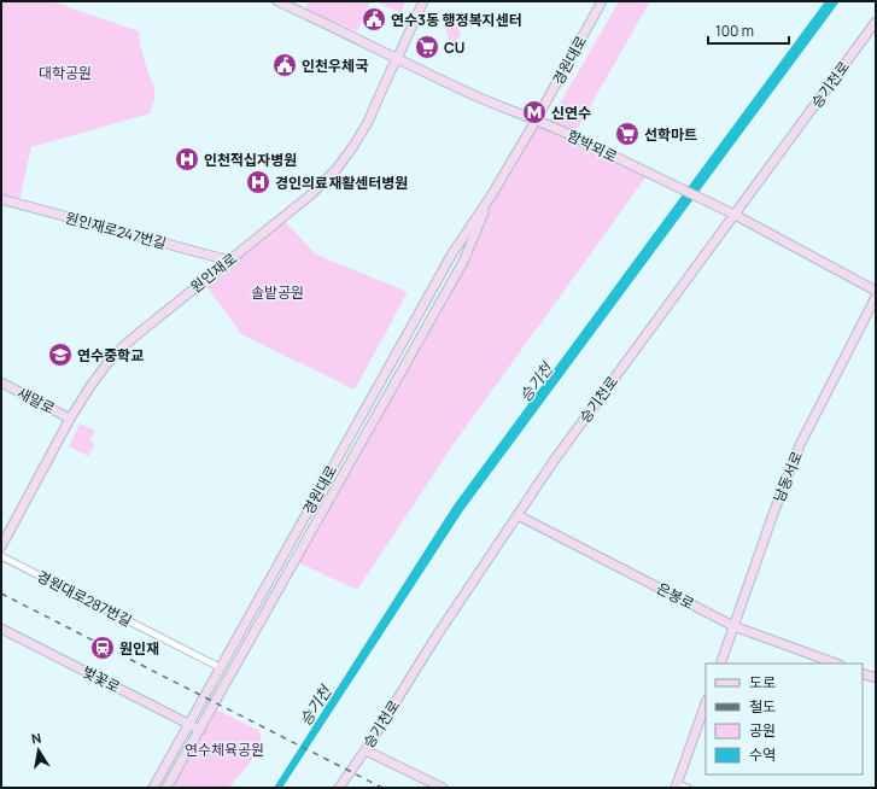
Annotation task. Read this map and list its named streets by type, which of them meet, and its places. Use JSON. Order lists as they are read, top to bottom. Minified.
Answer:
{"streets":{"main road":["경원대로","승기천로","함박뫼로","원인재로247번길","원인재로","새말로","남동서로","은봉로","벚꽃로"],"street":["경원대로287번길"]},"crossings":[["경원대로","함박뫼로"],["경원대로","경원대로287번길"],["경원대로","벚꽃로"],["승기천로","함박뫼로"],["승기천로","은봉로"],["함박뫼로","원인재로"],["원인재로247번길","원인재로"],["원인재로","새말로"],["남동서로","은봉로"]],"water":["승기천"],"parks":["대학공원","솔밭공원","연수체육공원"],"places":{"public building":["연수3동 행정복지센터","인천우체국"],"supermarket":["CU","선학마트"],"metro station":["신연수"],"hospital":["인천적십자병원","경인의료재활센터병원"],"school or university":["연수중학교"],"station":["원인재"]},"legend":["도로","철도","공원","수역"],"scale_bar":"100 m","north":"top"}
